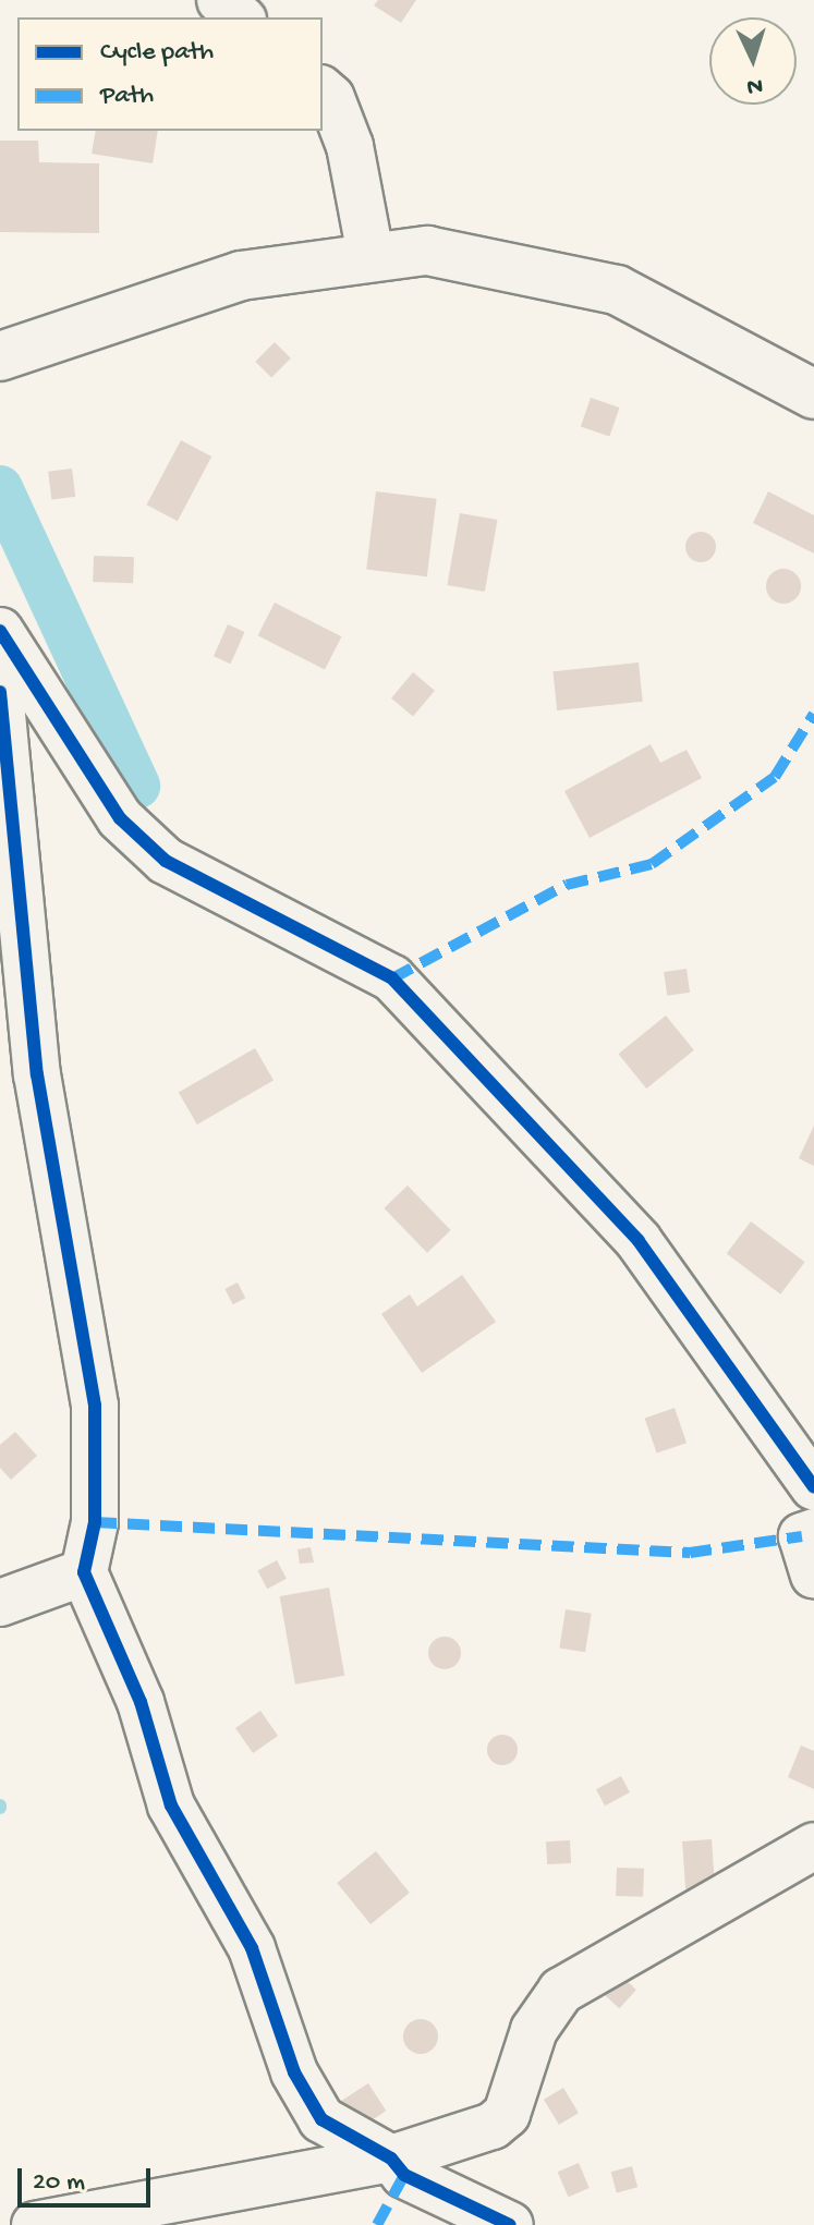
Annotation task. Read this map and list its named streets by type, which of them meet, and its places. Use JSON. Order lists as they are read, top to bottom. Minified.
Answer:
{"legend":["Cycle path","Path"],"scale_bar":"20 m","north":"bottom"}
